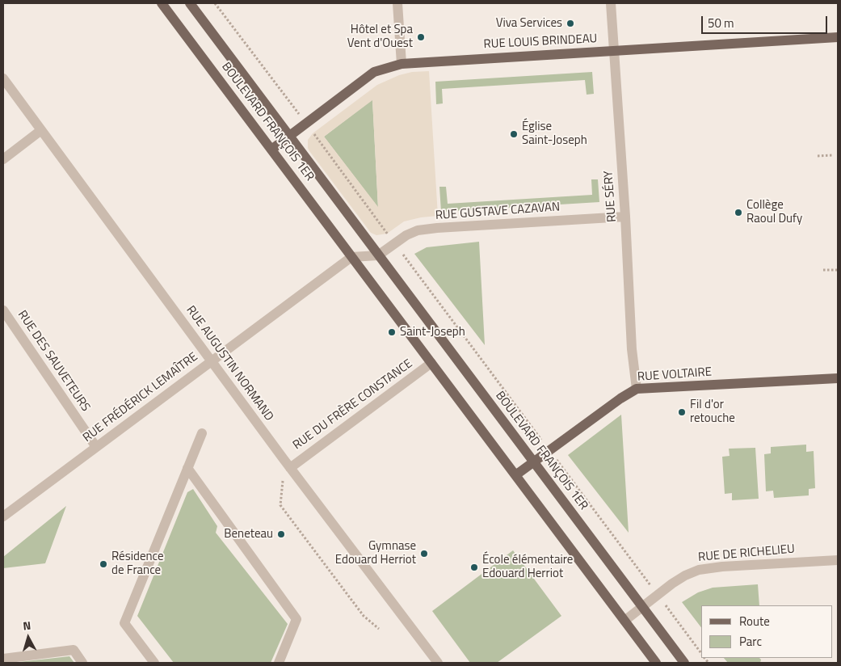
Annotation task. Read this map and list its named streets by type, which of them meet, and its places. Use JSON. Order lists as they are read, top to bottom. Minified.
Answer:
{"streets":{"main road":["RUE LOUIS BRINDEAU","BOULEVARD FRANÇOIS 1ER","RUE VOLTAIRE"],"street":["RUE SÉRY","RUE GUSTAVE CAZAVAN","RUE DES SAUVETEURS","RUE AUGUSTIN NORMAND","RUE FRÉDÉRICK LEMAÎTRE","RUE DU FRÈRE CONSTANCE","RUE DE RICHELIEU"]},"crossings":[["RUE LOUIS BRINDEAU","BOULEVARD FRANÇOIS 1ER"],["RUE LOUIS BRINDEAU","RUE SÉRY"],["BOULEVARD FRANÇOIS 1ER","RUE GUSTAVE CAZAVAN"],["BOULEVARD FRANÇOIS 1ER","RUE VOLTAIRE"],["BOULEVARD FRANÇOIS 1ER","RUE FRÉDÉRICK LEMAÎTRE"],["BOULEVARD FRANÇOIS 1ER","RUE DU FRÈRE CONSTANCE"],["BOULEVARD FRANÇOIS 1ER","RUE DE RICHELIEU"],["RUE SÉRY","RUE GUSTAVE CAZAVAN"],["RUE SÉRY","RUE VOLTAIRE"],["RUE DES SAUVETEURS","RUE FRÉDÉRICK LEMAÎTRE"],["RUE AUGUSTIN NORMAND","RUE FRÉDÉRICK LEMAÎTRE"],["RUE AUGUSTIN NORMAND","RUE DU FRÈRE CONSTANCE"]],"places":["Viva Services","Hôtel et Spa Vent d'Ouest","Église Saint-Joseph","Collège Raoul Dufy","Saint-Joseph","Fil d'or retouche","Beneteau","Gymnase Edouard Herriot","Résidence de France","École élémentaire Edouard Herriot"],"legend":["Route","Parc"],"scale_bar":"50 m","north":"top"}
